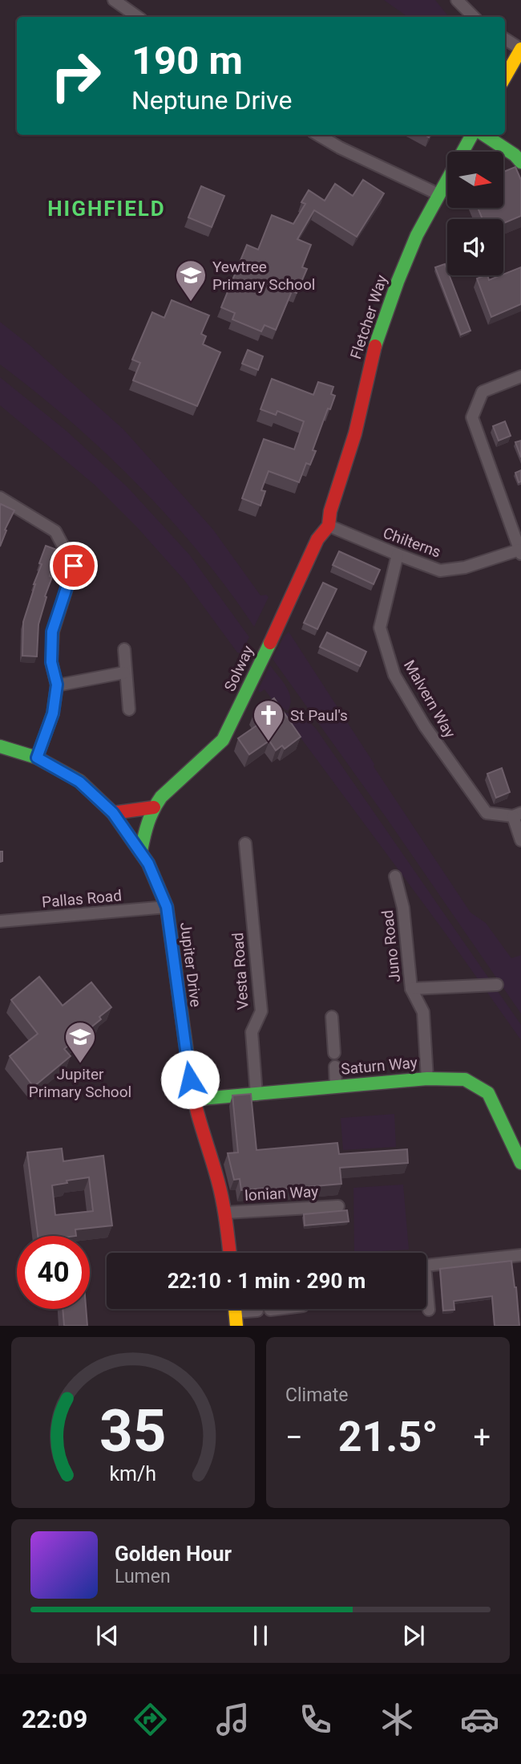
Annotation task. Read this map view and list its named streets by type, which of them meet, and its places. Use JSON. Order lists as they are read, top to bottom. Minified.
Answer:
{"streets":{"street":["Fletcher Way","Chilterns","Solway","Malvern Way","Pallas Road","Juno Road","Jupiter Drive","Vesta Road","Saturn Way","Ionian Way"]},"crossings":[["Fletcher Way","Chilterns"],["Fletcher Way","Solway"],["Chilterns","Solway"],["Chilterns","Malvern Way"],["Solway","Jupiter Drive"],["Pallas Road","Jupiter Drive"],["Juno Road","Saturn Way"],["Jupiter Drive","Saturn Way"],["Jupiter Drive","Ionian Way"],["Vesta Road","Saturn Way"]],"districts":["HIGHFIELD"],"places":{"school or university":["Yewtree Primary School","Jupiter Primary School"],"church":["St Paul's"]},"north":"right","page":{"turn":["190 m","Neptune Drive"],"limit":"40","trip":"22:10 · 1 min · 290 m","tile":"Climate","heat":["−","21.5°","+"],"song":["Golden Hour","Lumen"],"tabs":"22:09","gauge":["35","km/h"]}}
